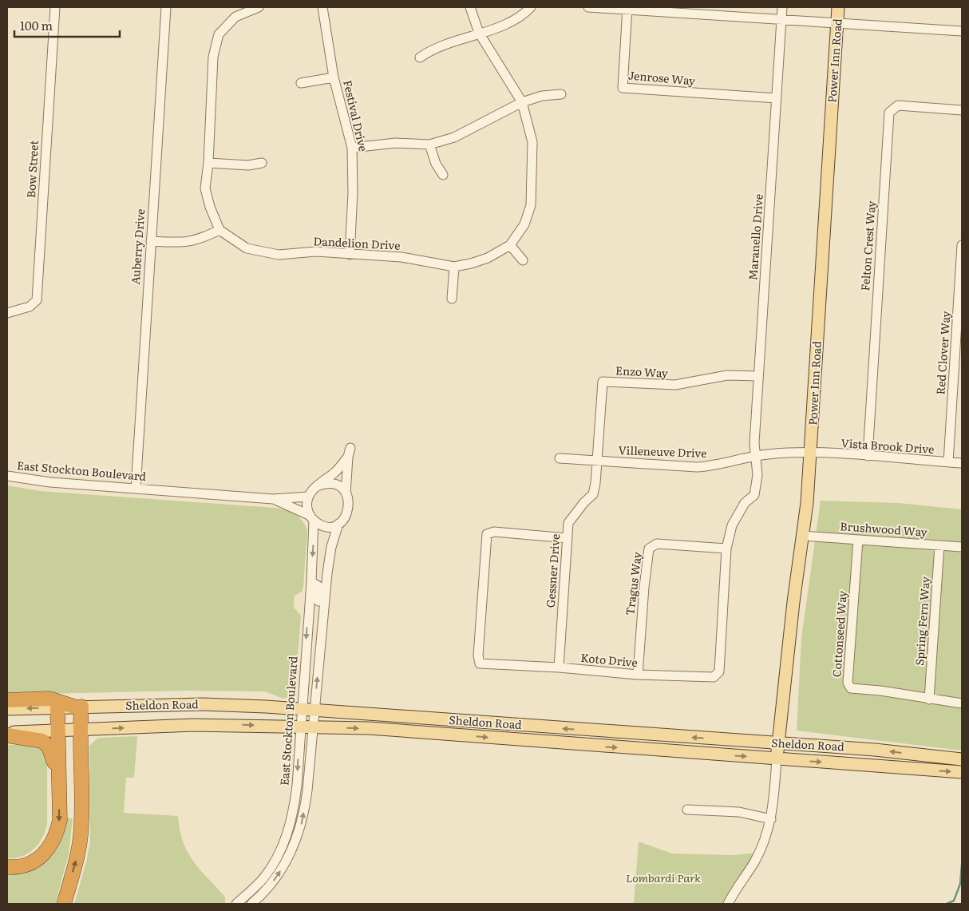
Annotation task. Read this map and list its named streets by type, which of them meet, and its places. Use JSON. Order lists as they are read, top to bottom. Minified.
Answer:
{"streets":{"main road":["Power Inn Road","Sheldon Road"],"street":["Jenrose Way","Festival Drive","Bow Street","Maranello Drive","Dandelion Drive","Felton Crest Way","Auberry Drive","Red Clover Way","Enzo Way","Vista Brook Drive","Villeneuve Drive","East Stockton Boulevard","Brushwood Way","Gessner Drive","Tragus Way","Spring Fern Way","Cottonseed Way","Koto Drive"]},"crossings":[["Power Inn Road","Vista Brook Drive"],["Power Inn Road","Villeneuve Drive"],["Power Inn Road","Brushwood Way"],["Power Inn Road","Sheldon Road"],["Jenrose Way","Maranello Drive"],["Festival Drive","Dandelion Drive"],["Maranello Drive","Enzo Way"],["Maranello Drive","Villeneuve Drive"],["Maranello Drive","Koto Drive"],["Felton Crest Way","Vista Brook Drive"],["Auberry Drive","East Stockton Boulevard"],["Red Clover Way","Vista Brook Drive"],["Enzo Way","Villeneuve Drive"],["Enzo Way","Gessner Drive"],["Vista Brook Drive","Villeneuve Drive"],["Villeneuve Drive","Gessner Drive"],["Villeneuve Drive","Koto Drive"],["East Stockton Boulevard","Sheldon Road"],["Brushwood Way","Spring Fern Way"],["Brushwood Way","Cottonseed Way"],["Gessner Drive","Koto Drive"],["Tragus Way","Koto Drive"],["Spring Fern Way","Cottonseed Way"]],"parks":["Lombardi Park"],"scale_bar":"100 m"}
